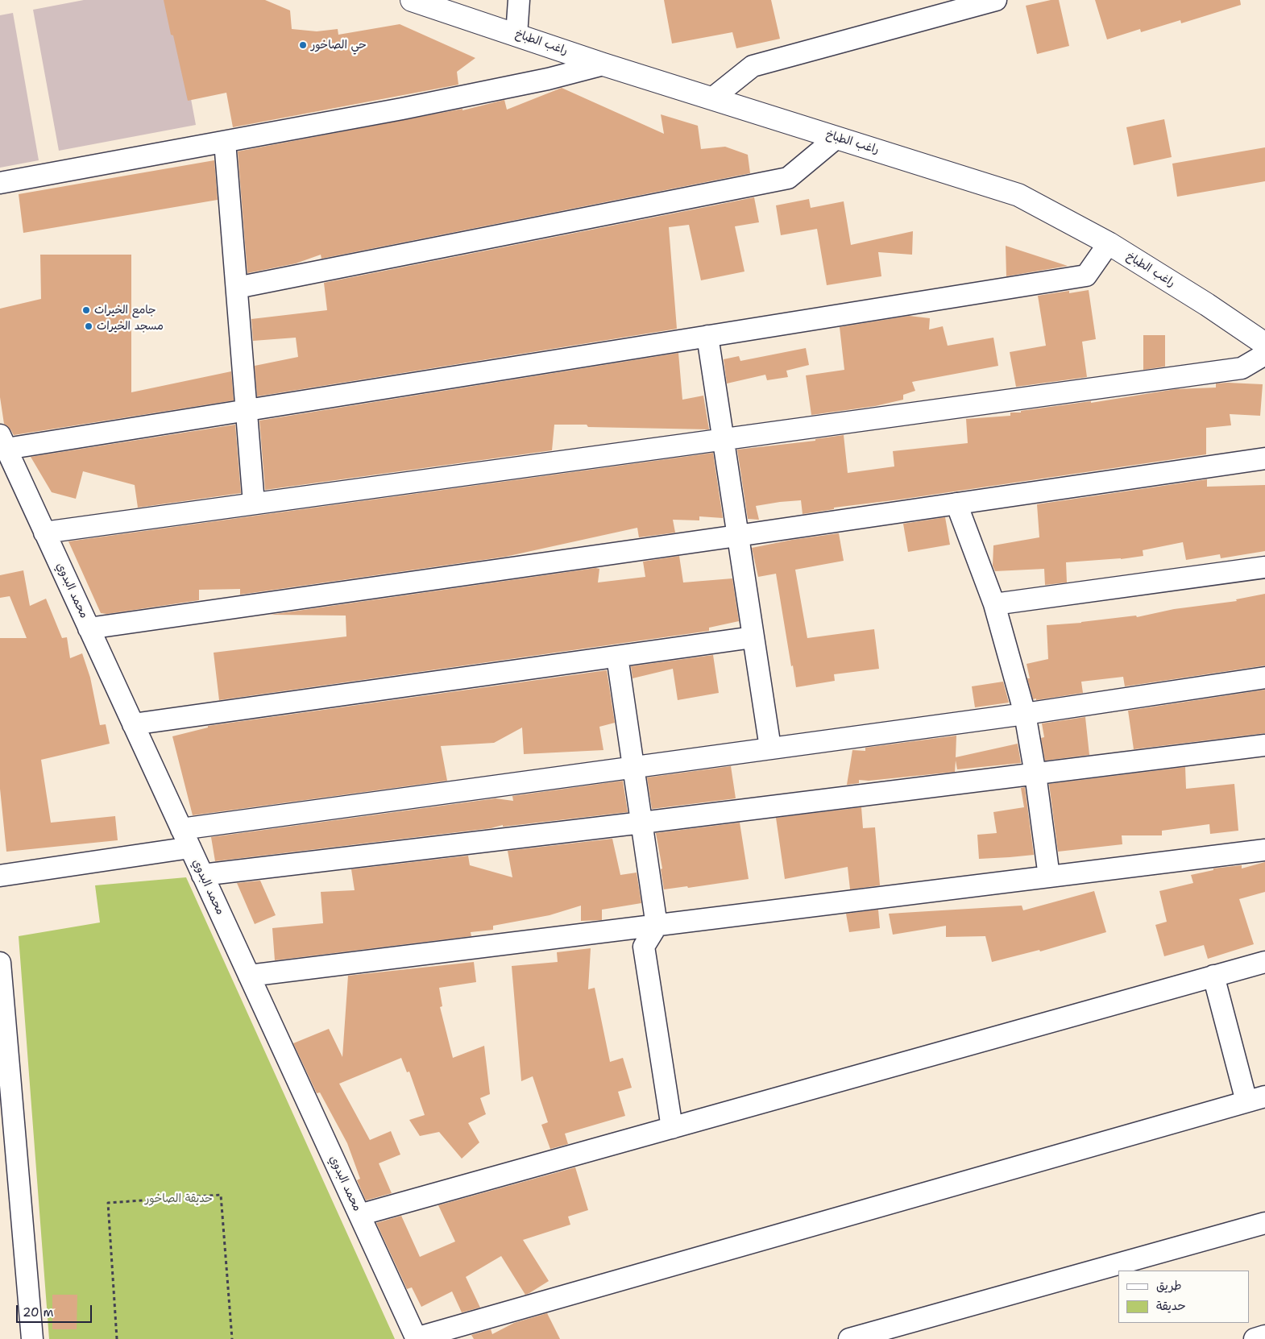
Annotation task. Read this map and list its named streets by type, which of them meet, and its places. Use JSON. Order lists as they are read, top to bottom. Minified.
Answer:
{"streets":{"main road":["راغب الطباخ"],"street":["محمد البدوي"]},"parks":["حديقة الصاخور"],"places":["حي الصاخور","جامع الخيرات","مسجد الخيرات"],"legend":["طريق","حديقة"],"scale_bar":"20 m"}
